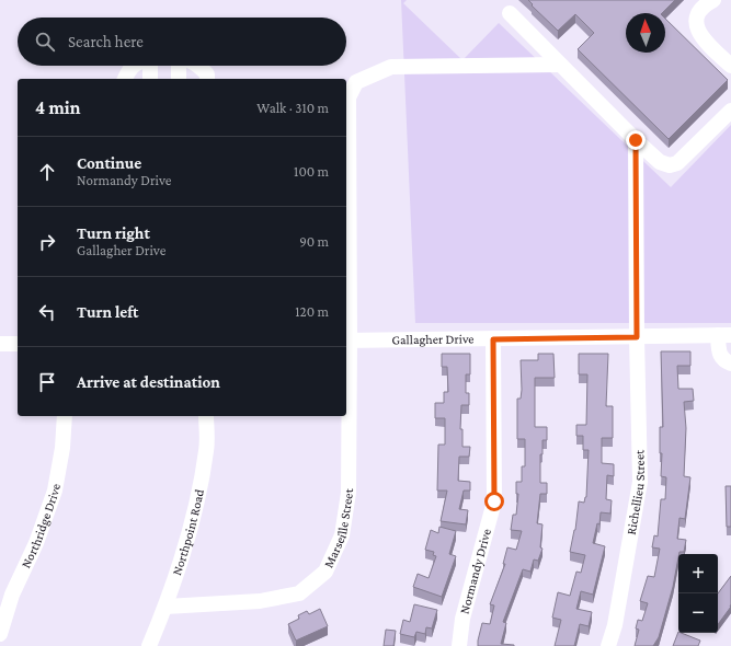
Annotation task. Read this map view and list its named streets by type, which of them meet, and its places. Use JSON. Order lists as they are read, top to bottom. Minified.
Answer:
{"streets":{"street":["Gallagher Drive","Richellieu Street","Northridge Drive","Marseille Street","Northpoint Road","Normandy Drive"]},"crossings":[["Gallagher Drive","Richellieu Street"],["Gallagher Drive","Marseille Street"],["Gallagher Drive","Normandy Drive"],["Marseille Street","Northpoint Road"]],"north":"top","page":{"search":"Search here","heading":["4 min","Walk · 310 m"],"list":[["Continue","Normandy Drive","100 m"],["Turn right","Gallagher Drive","90 m"],["Turn left","120 m"],"Arrive at destination"],"map_buttons":["+","−"]}}
